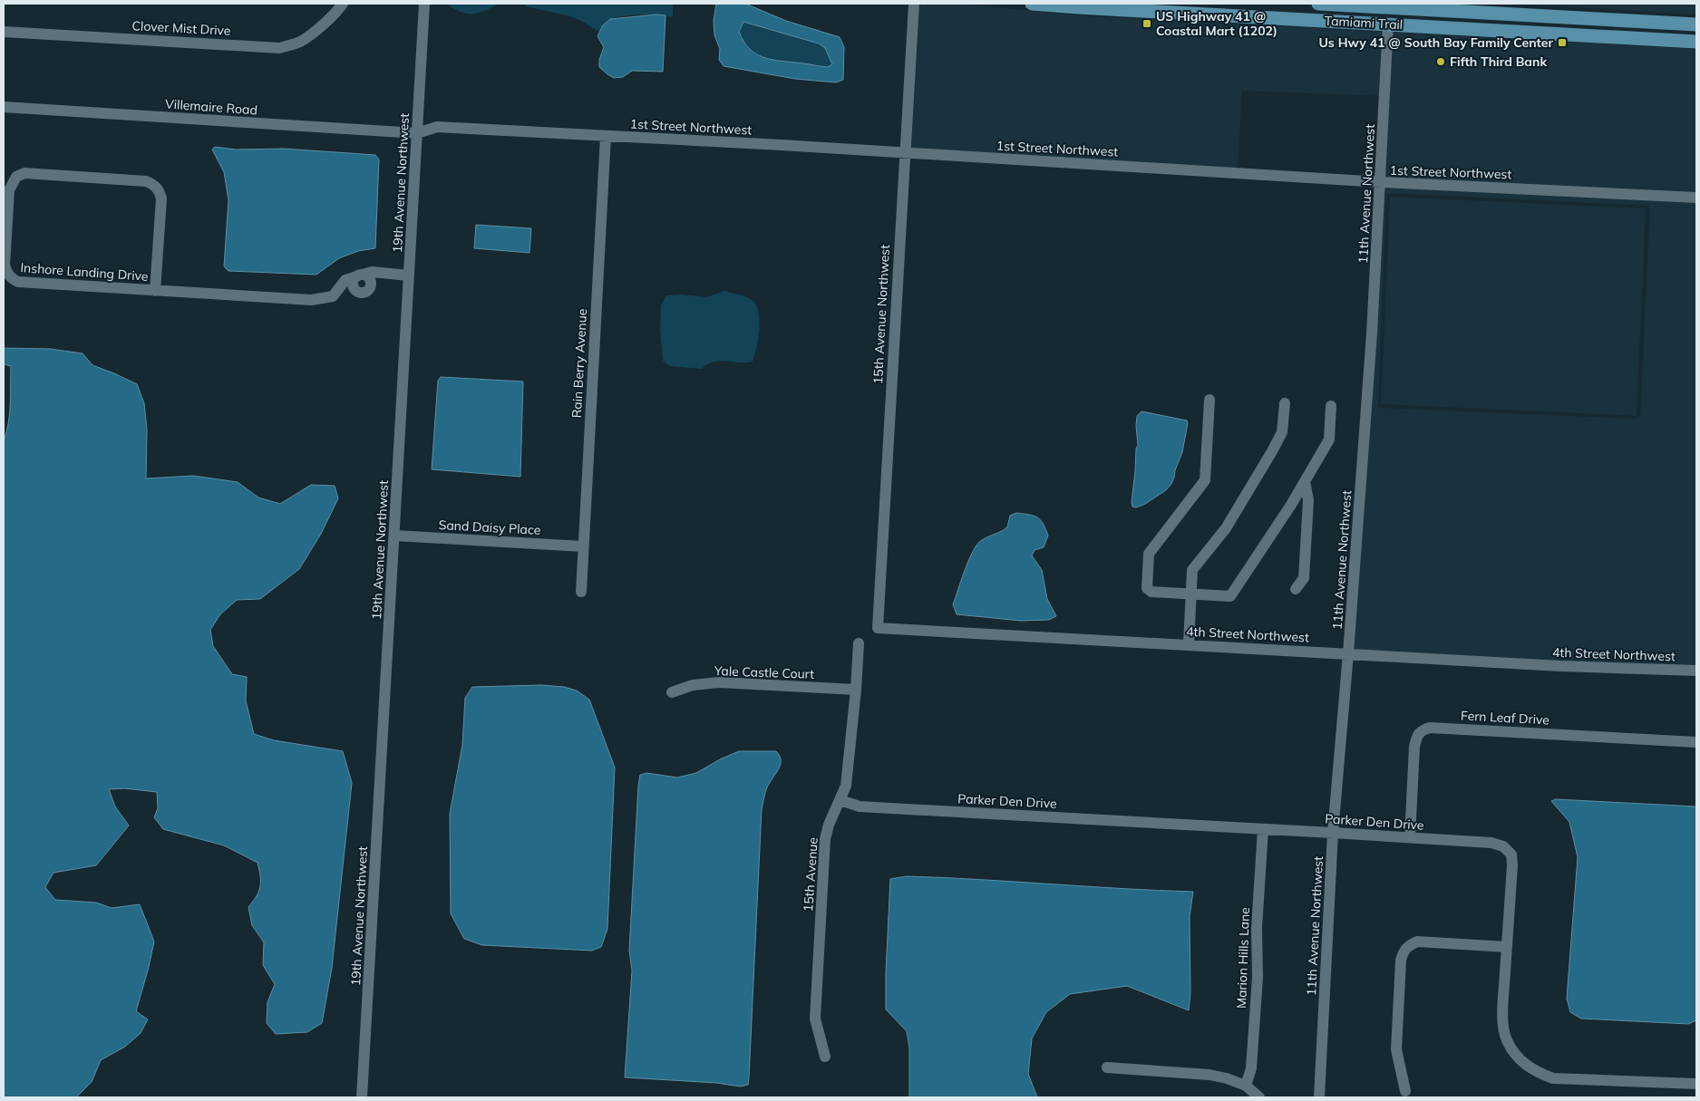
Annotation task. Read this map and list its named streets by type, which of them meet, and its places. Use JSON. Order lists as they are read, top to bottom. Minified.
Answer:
{"streets":{"main road":["Tamiami Trail"],"street":["Clover Mist Drive","Villemaire Road","1st Street Northwest","19th Avenue Northwest","11th Avenue Northwest","Inshore Landing Drive","15th Avenue Northwest","Rain Berry Avenue","Sand Daisy Place","4th Street Northwest","Yale Castle Court","Fern Leaf Drive","Parker Den Drive","15th Avenue","Marion Hills Lane"]},"crossings":[["Tamiami Trail","11th Avenue Northwest"],["Villemaire Road","1st Street Northwest"],["Villemaire Road","19th Avenue Northwest"],["1st Street Northwest","19th Avenue Northwest"],["1st Street Northwest","11th Avenue Northwest"],["1st Street Northwest","15th Avenue Northwest"],["1st Street Northwest","Rain Berry Avenue"],["19th Avenue Northwest","Sand Daisy Place"],["11th Avenue Northwest","4th Street Northwest"],["11th Avenue Northwest","Parker Den Drive"],["15th Avenue Northwest","4th Street Northwest"],["Rain Berry Avenue","Sand Daisy Place"],["Yale Castle Court","15th Avenue"],["Fern Leaf Drive","Parker Den Drive"],["Parker Den Drive","15th Avenue"],["Parker Den Drive","Marion Hills Lane"]],"places":{"transit":["US Highway 41 @ Coastal Mart (1202)","Us Hwy 41 @ South Bay Family Center"],"other":["Fifth Third Bank"]}}
